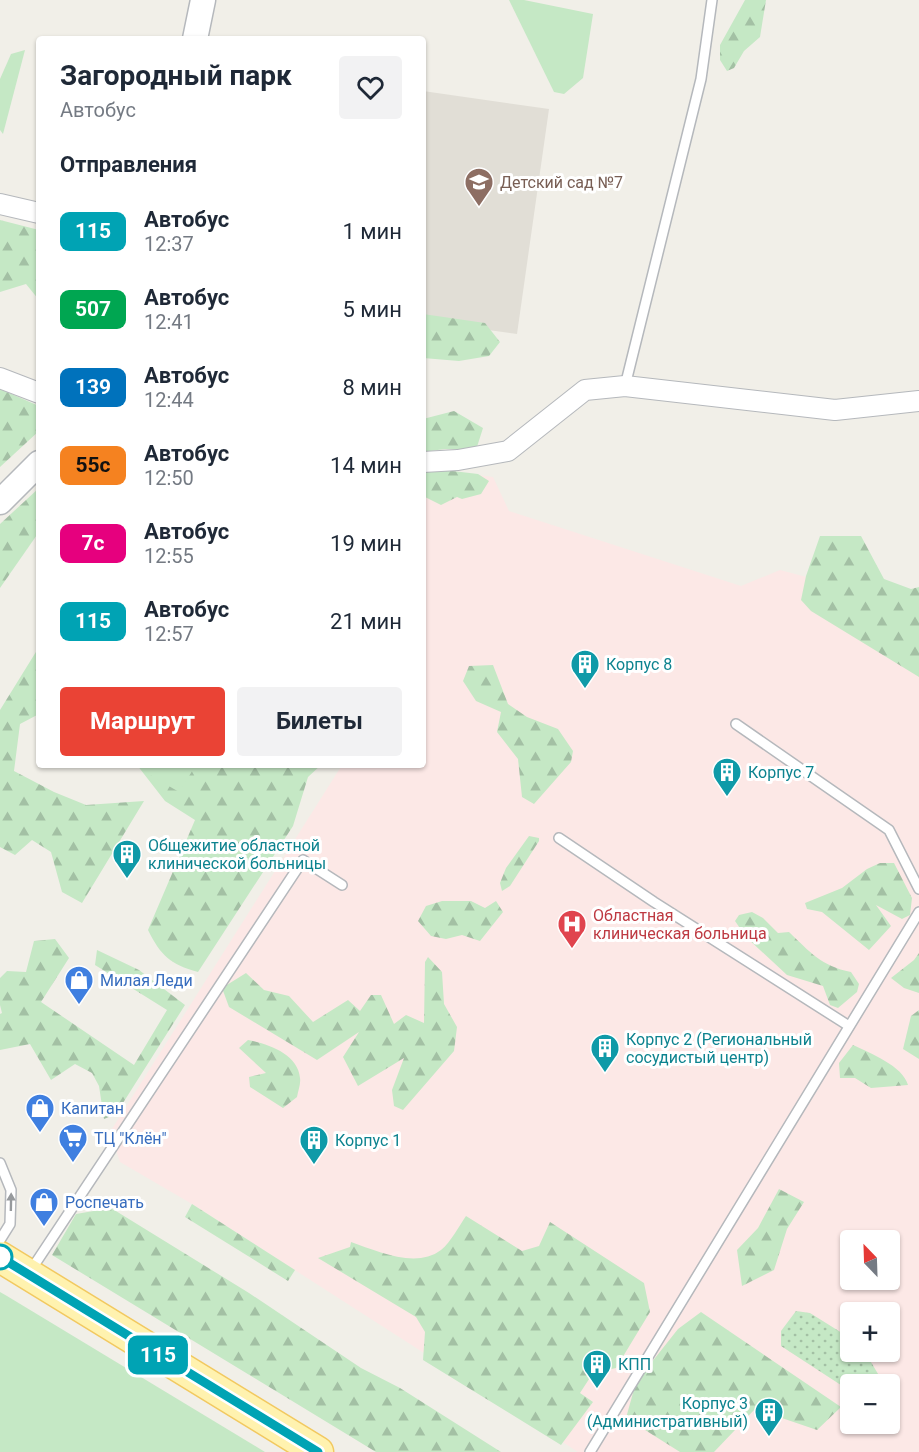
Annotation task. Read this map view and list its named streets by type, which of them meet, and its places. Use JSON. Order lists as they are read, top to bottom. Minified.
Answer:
{"places":{"school or university":["Детский сад №7"],"building":["Корпус 8","Корпус 7","Общежитие областной клинической больницы","Корпус 2 (Региональный сосудистый центр)","Корпус 1","КПП","Корпус 3 (Административный)"],"hospital":["Областная клиническая больница"],"shop":["Милая Леди","Капитан","Роспечать"],"supermarket":["ТЦ \"Клён\""]},"lines":["bus line 115"],"north":"top left","page":{"on_map":"115","heading":[["Загородный парк","Автобус"],"Отправления"],"list":[{"mark":"115","name":"Автобус","note":"12:37","value":"1 мин"},{"mark":"507","name":"Автобус","note":"12:41","value":"5 мин"},{"mark":"139","name":"Автобус","note":"12:44","value":"8 мин"},{"mark":"55с","name":"Автобус","note":"12:50","value":"14 мин"},{"mark":"7с","name":"Автобус","note":"12:55","value":"19 мин"},{"mark":"115","name":"Автобус","note":"12:57","value":"21 мин"}],"buttons":["Маршрут","Билеты"],"map_buttons":["+","−"]}}
